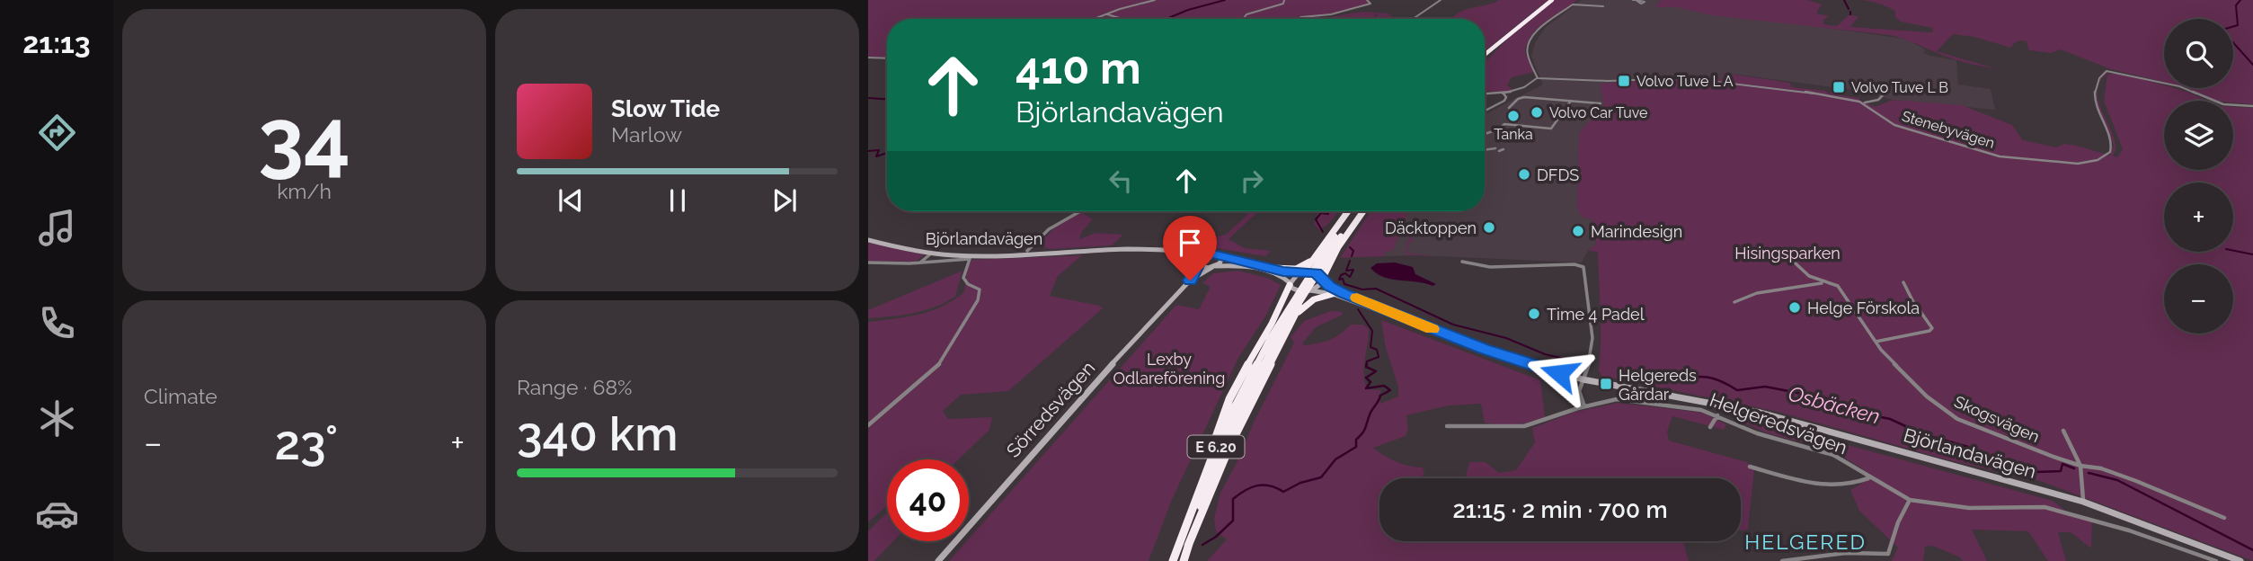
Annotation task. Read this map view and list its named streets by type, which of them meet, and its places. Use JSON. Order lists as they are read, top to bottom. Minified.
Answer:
{"streets":{"highway":["E 6.20"],"street":["Stenebyvägen","Björlandavägen","Sörredsvägen","Skogsvägen","Helgeredsvägen"]},"crossings":[["Björlandavägen","Skogsvägen"]],"districts":["HELGERED"],"water":["Osbäcken"],"parks":["Hisingsparken","Lexby Odlareförening"],"places":{"transit":["Volvo Tuve L A","Volvo Tuve L B","Helgereds Gårdar"],"other":["Volvo Car Tuve","Tanka","DFDS","Däcktoppen","Marindesign","Helge Förskola","Time 4 Padel"]},"page":{"tabs":"21:13","tile":[["34","km/h"],"Climate",["Range · 68%","340 km"]],"map_buttons":["+","−"],"turn":["410 m","Björlandavägen"],"song":["Slow Tide","Marlow"],"heat":["−","23°","+"],"limit":"40","trip":"21:15 · 2 min · 700 m"}}
